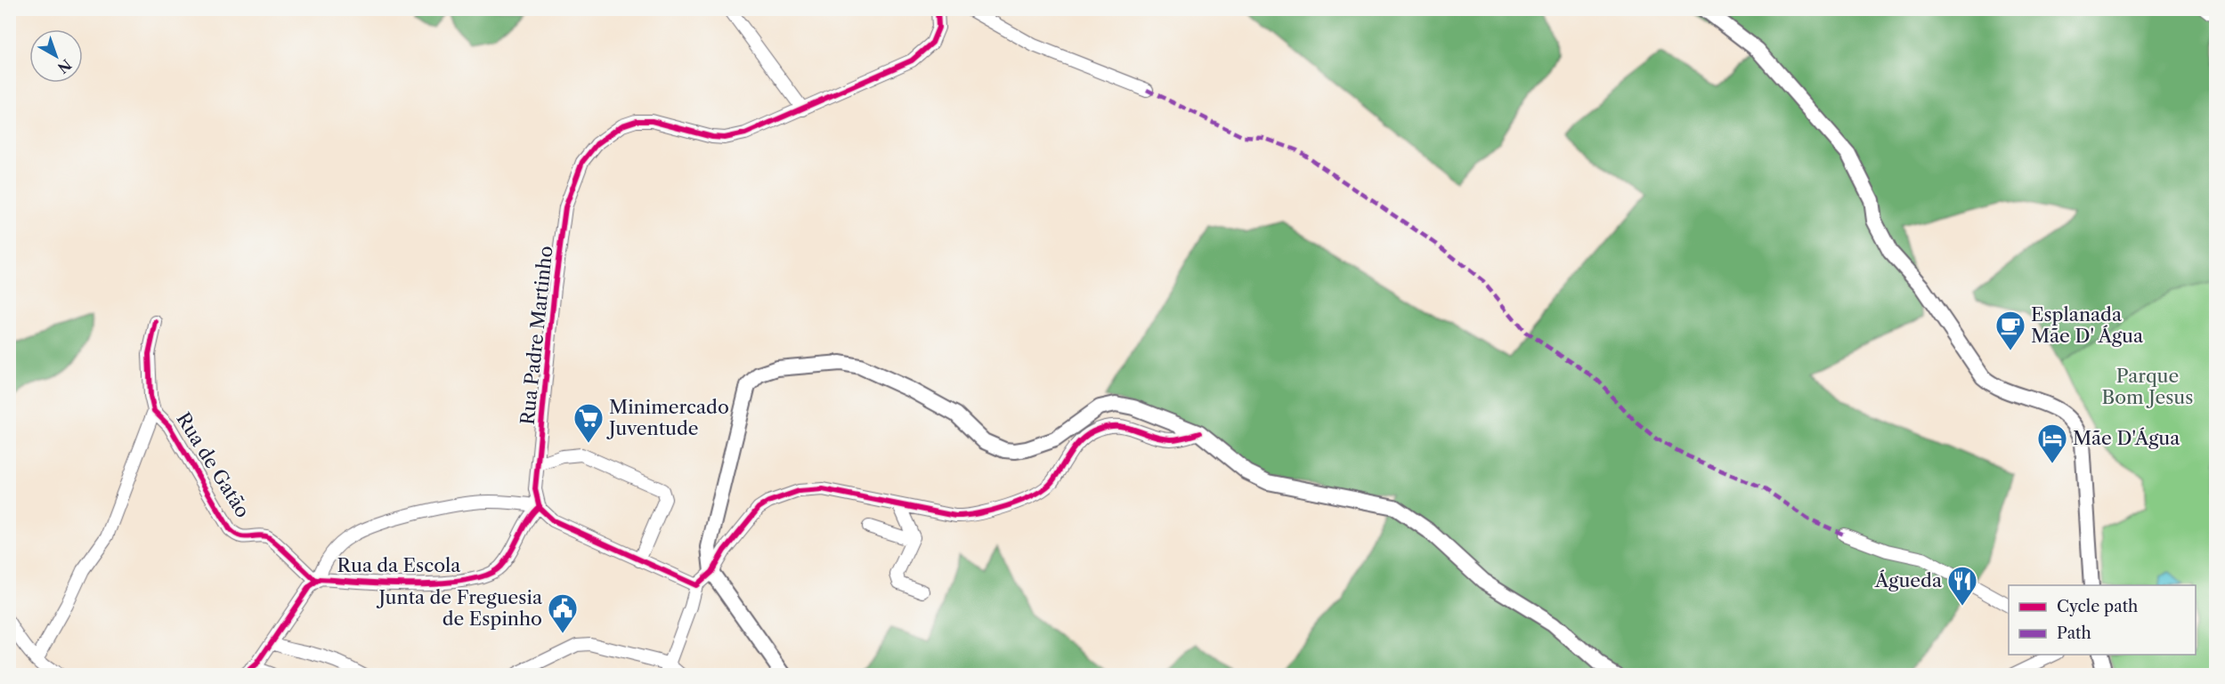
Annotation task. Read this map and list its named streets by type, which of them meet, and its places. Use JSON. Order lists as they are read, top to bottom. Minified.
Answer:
{"streets":{"street":["Rua Padre Martinho","Rua de Gatão","Rua da Escola"]},"crossings":[["Rua Padre Martinho","Rua da Escola"],["Rua de Gatão","Rua da Escola"]],"parks":["Parque Bom Jesus"],"places":{"cafe":["Esplanada Mãe D' Água"],"supermarket":["Minimercado Juventude"],"hotel":["Mãe D'Água"],"restaurant":["Águeda"],"public building":["Junta de Freguesia de Espinho"]},"legend":["Cycle path","Path"],"north":"bottom right"}
